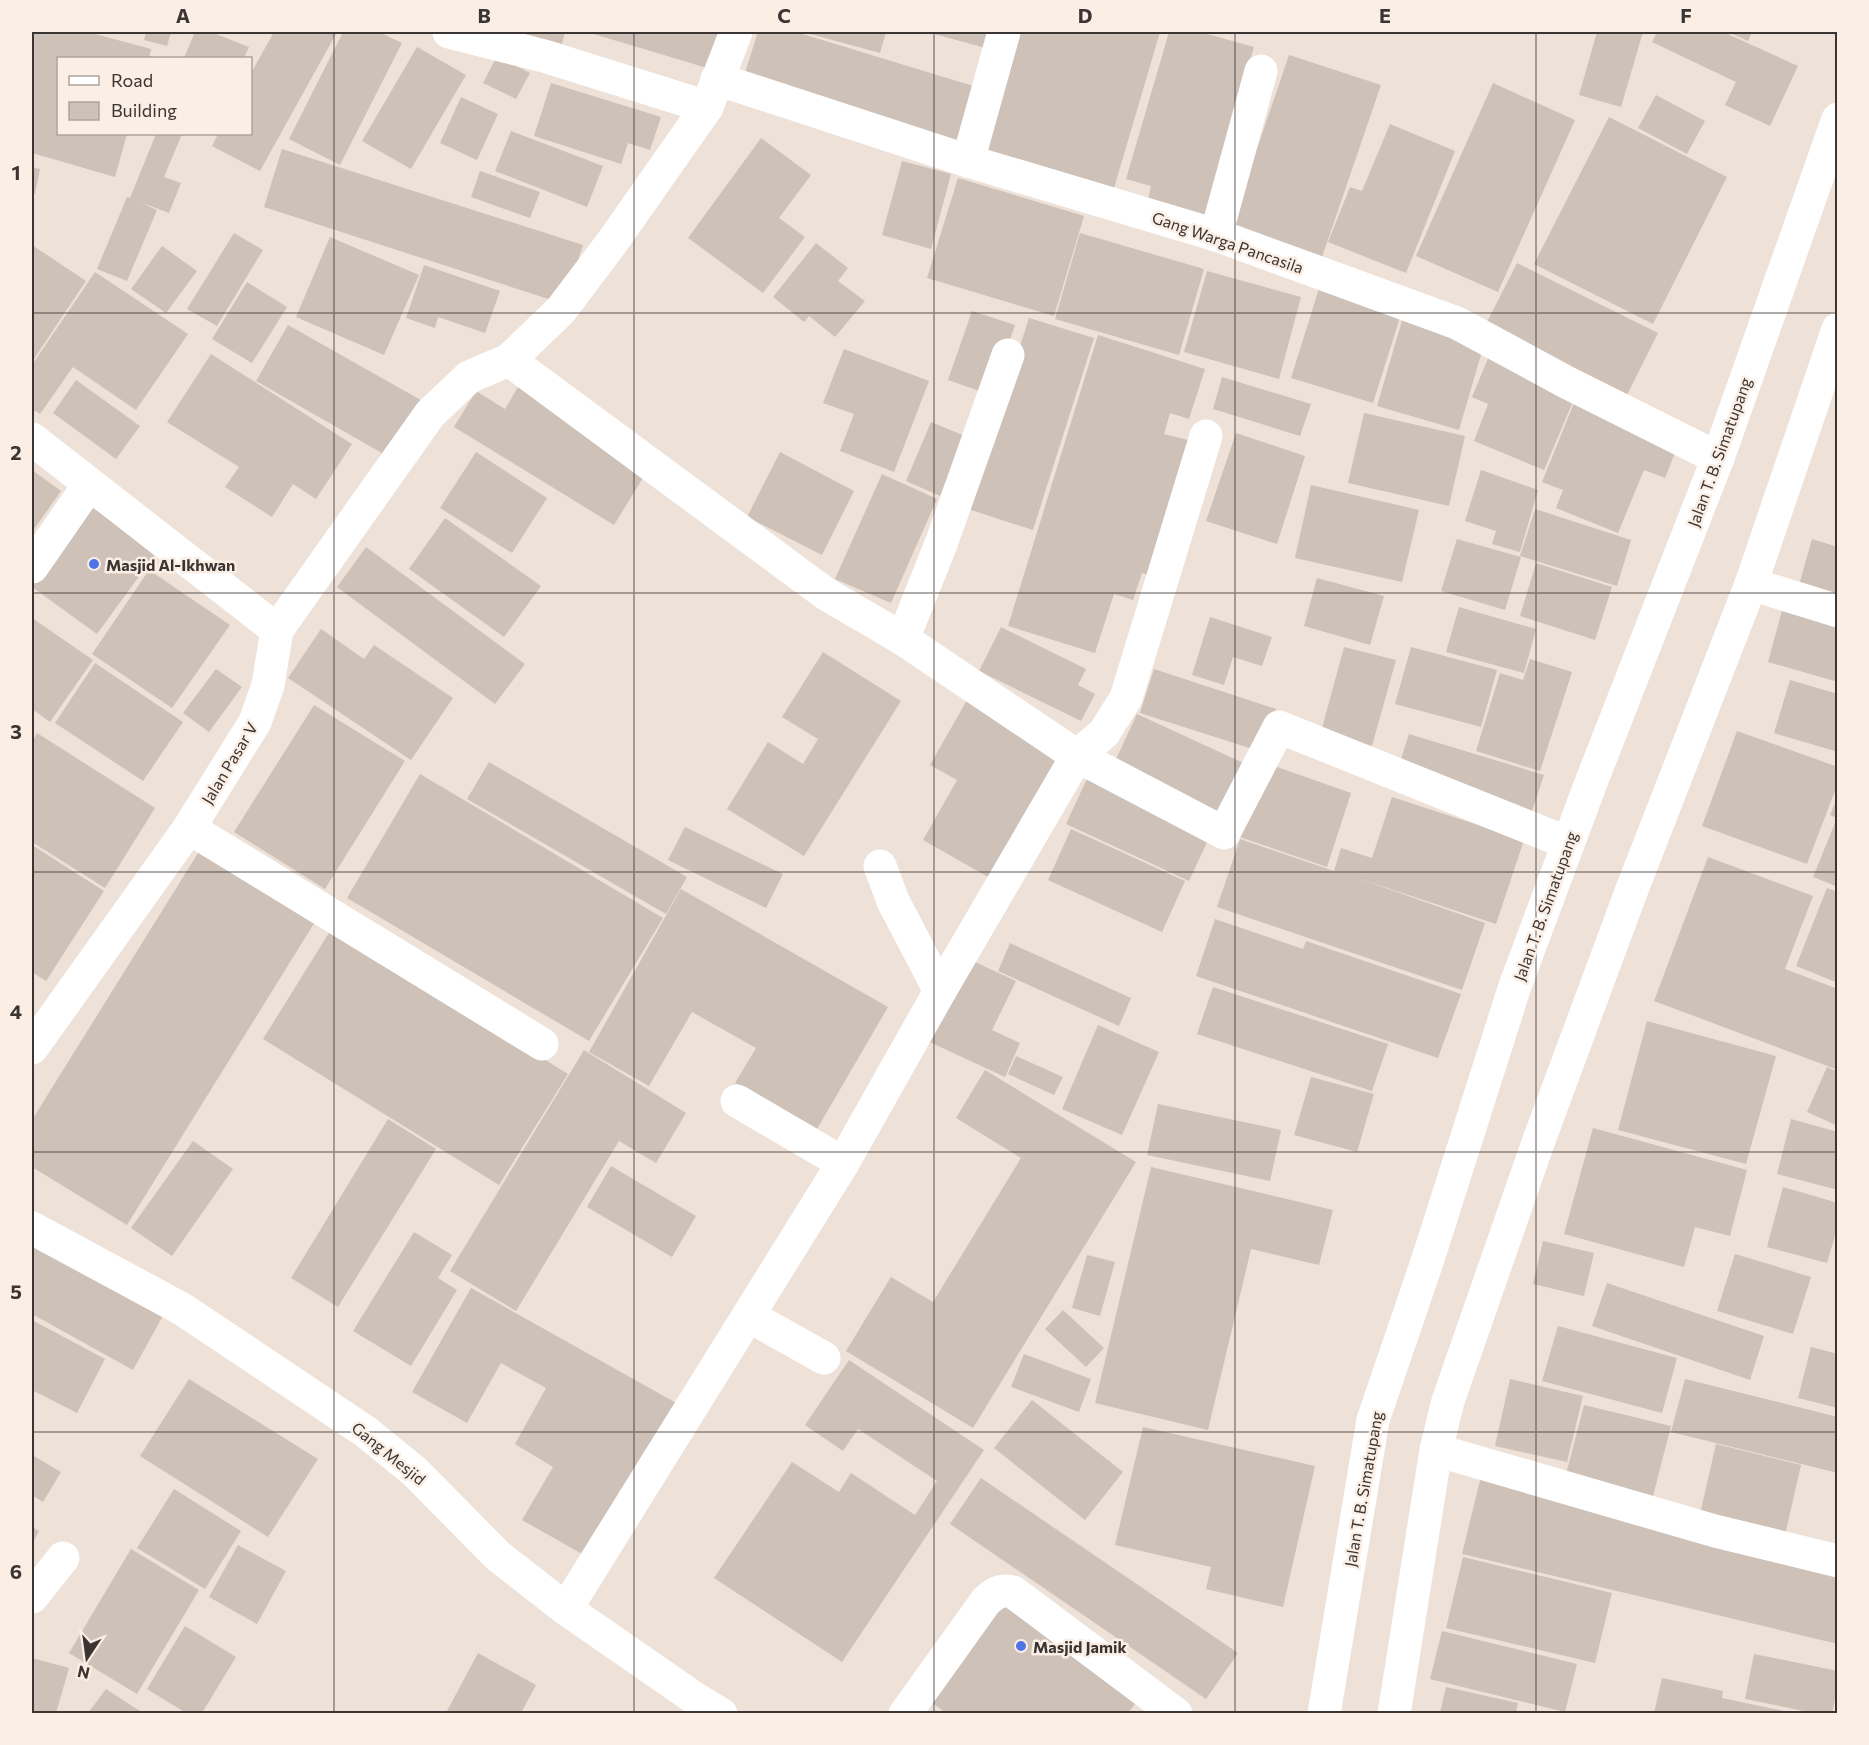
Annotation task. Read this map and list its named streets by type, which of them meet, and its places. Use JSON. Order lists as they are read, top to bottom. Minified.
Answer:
{"streets":{"street":["Gang Warga Pancasila","Jalan T. B. Simatupang","Jalan Pasar V","Gang Mesjid"]},"crossings":[["Gang Warga Pancasila","Jalan T. B. Simatupang"]],"places":["Masjid Al-Ikhwan","Masjid Jamik"],"legend":["Road","Building"],"north":"bottom","grid":{"columns":["A","B","C","D","E","F"],"rows":["1","2","3","4","5","6"]}}
